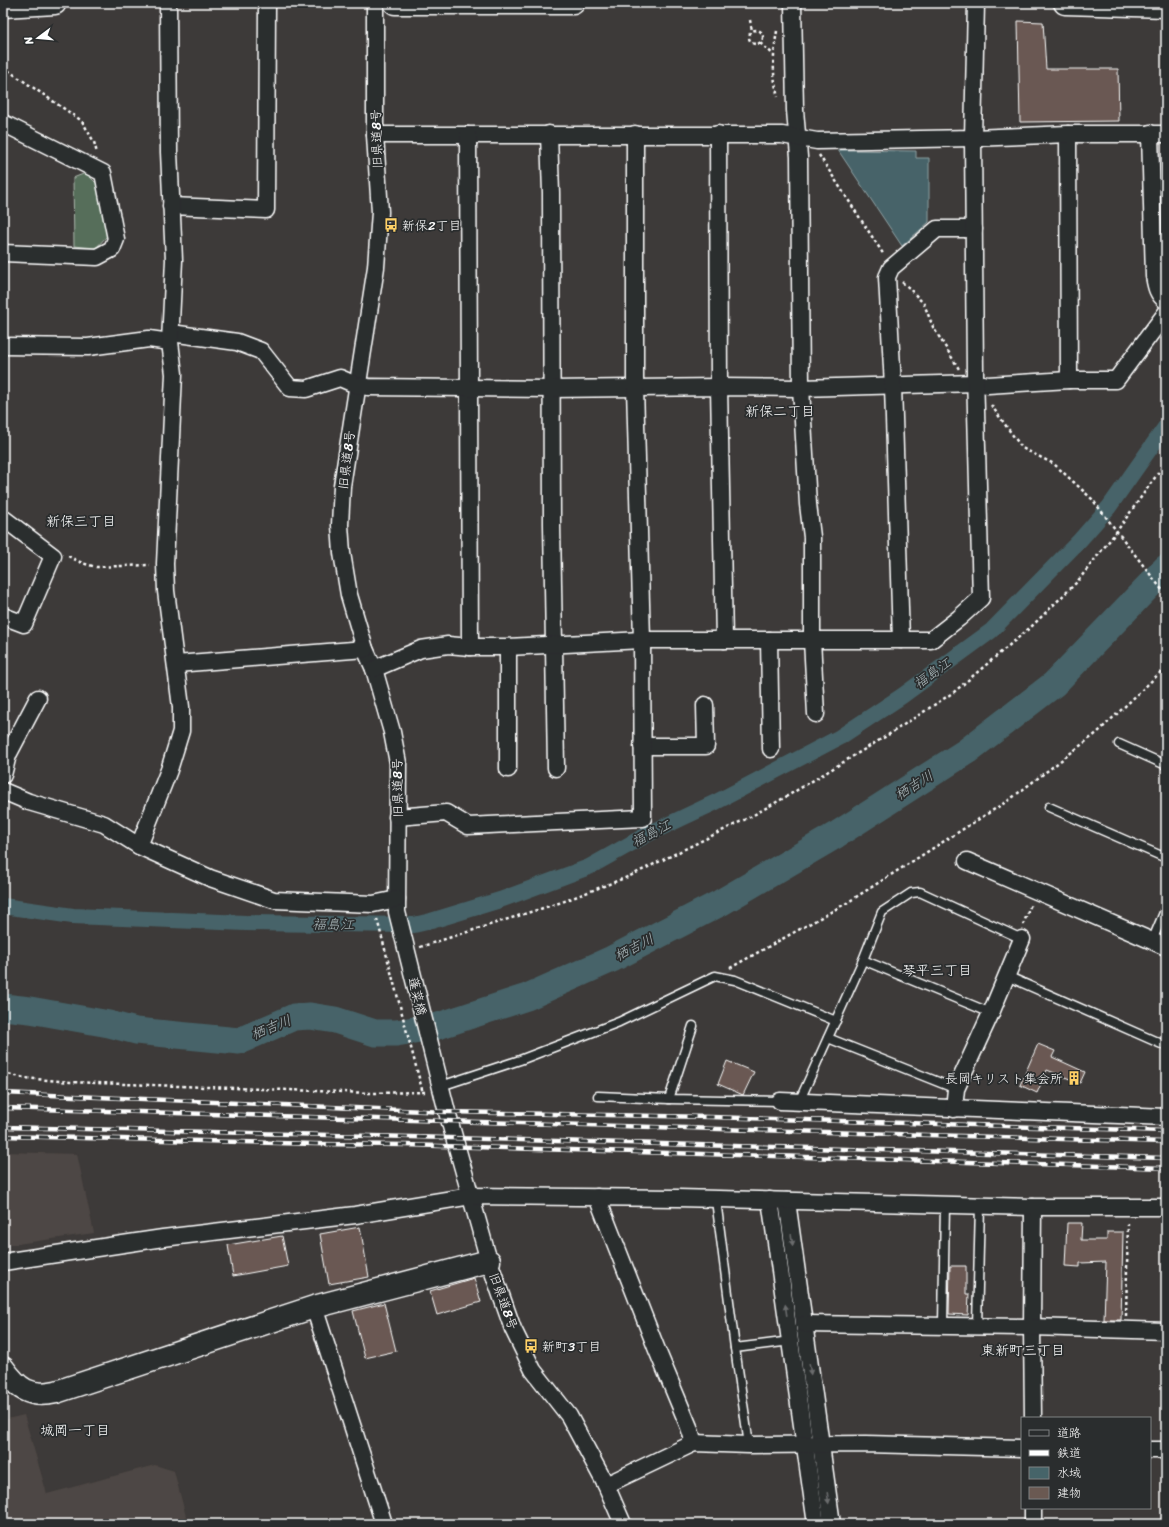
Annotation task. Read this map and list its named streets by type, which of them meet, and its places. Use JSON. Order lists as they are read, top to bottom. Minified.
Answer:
{"streets":{"street":["旧県道8号","蓬菜橋"]},"crossings":[["旧県道8号","蓬菜橋"]],"districts":["新保二丁目","新保三丁目","琴平三丁目","東新町三丁目","城岡一丁目"],"water":["福島江","栖吉川"],"places":{"bus stop":["新保2丁目","新町3丁目"],"building":["長岡キリスト集会所"]},"legend":["道路","鉄道","水域","建物"],"north":"left"}
